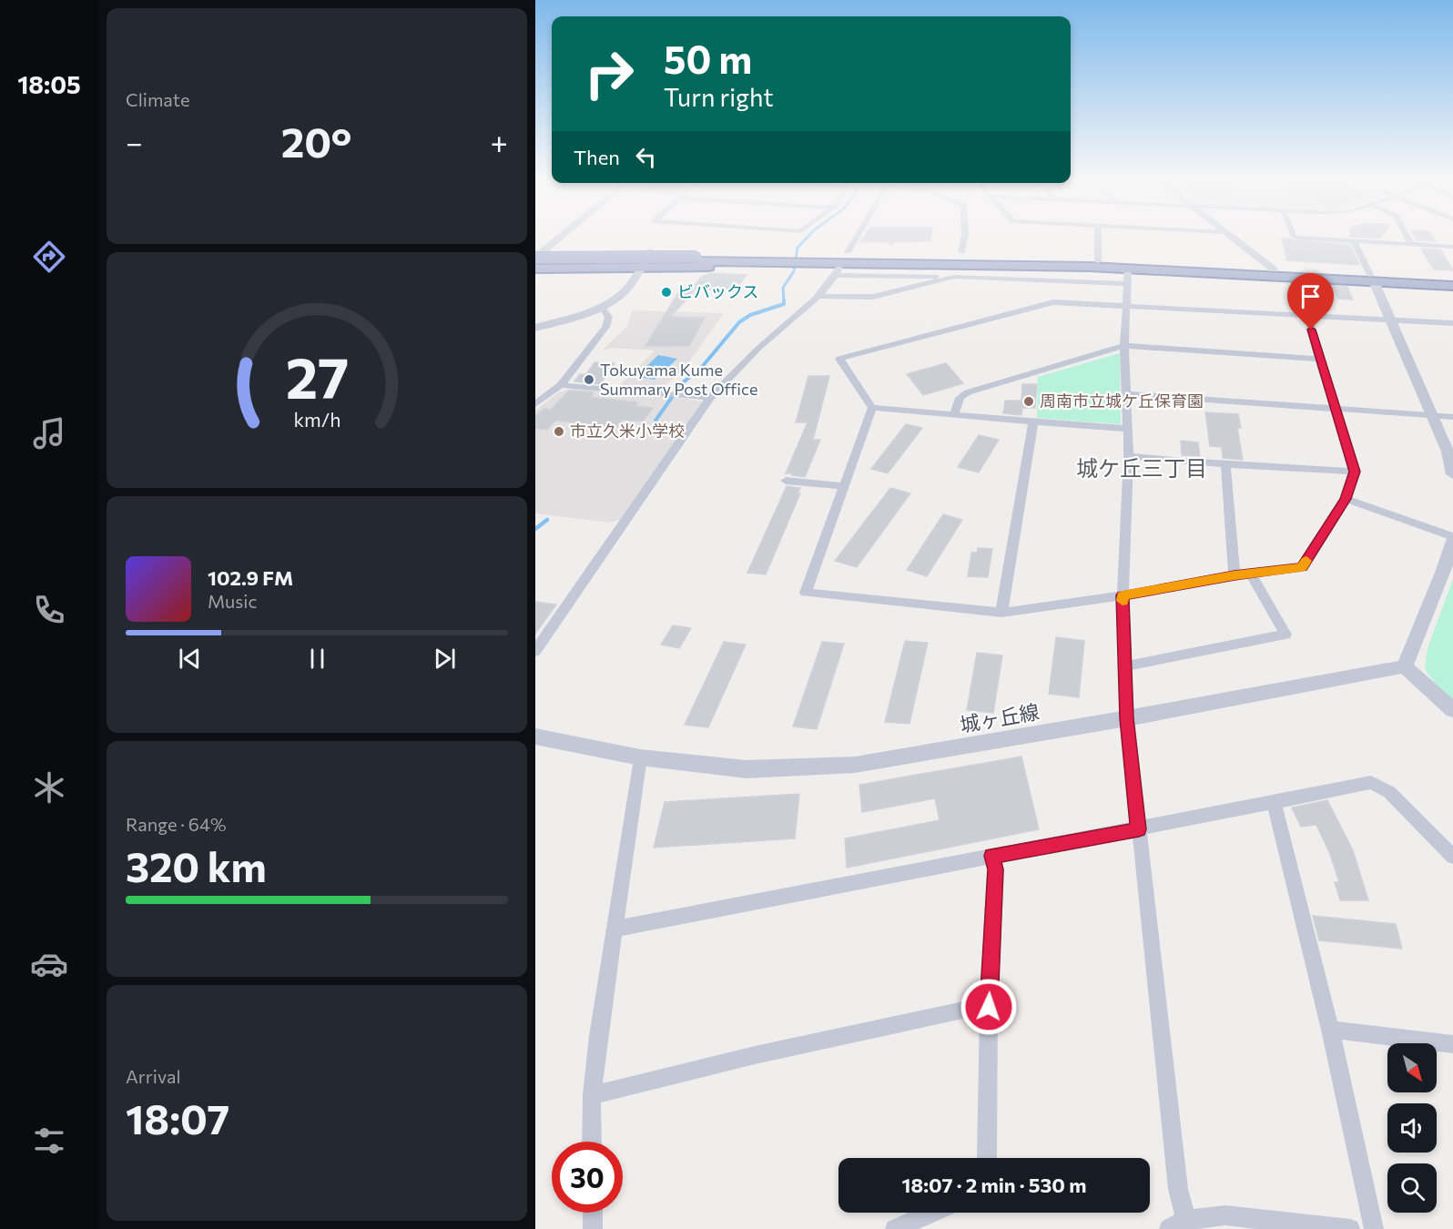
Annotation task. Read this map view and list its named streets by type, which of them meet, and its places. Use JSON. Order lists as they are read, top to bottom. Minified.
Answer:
{"streets":{"street":["城ヶ丘線"]},"districts":["城ケ丘三丁目"],"places":["ビバックス","Tokuyama Kume Summary Post Office","周南市立城ケ丘保育園","市立久米小学校"],"north":"bottom right","page":{"tabs":"18:05","tile":["Climate",["Range · 64%","320 km"],["Arrival","18:07"]],"turn":["50 m","Turn right"],"heat":["−","20°","+"],"then":"Then","song":["102.9 FM","Music"],"limit":"30","trip":"18:07 · 2 min · 530 m","gauge":["27","km/h"]}}
